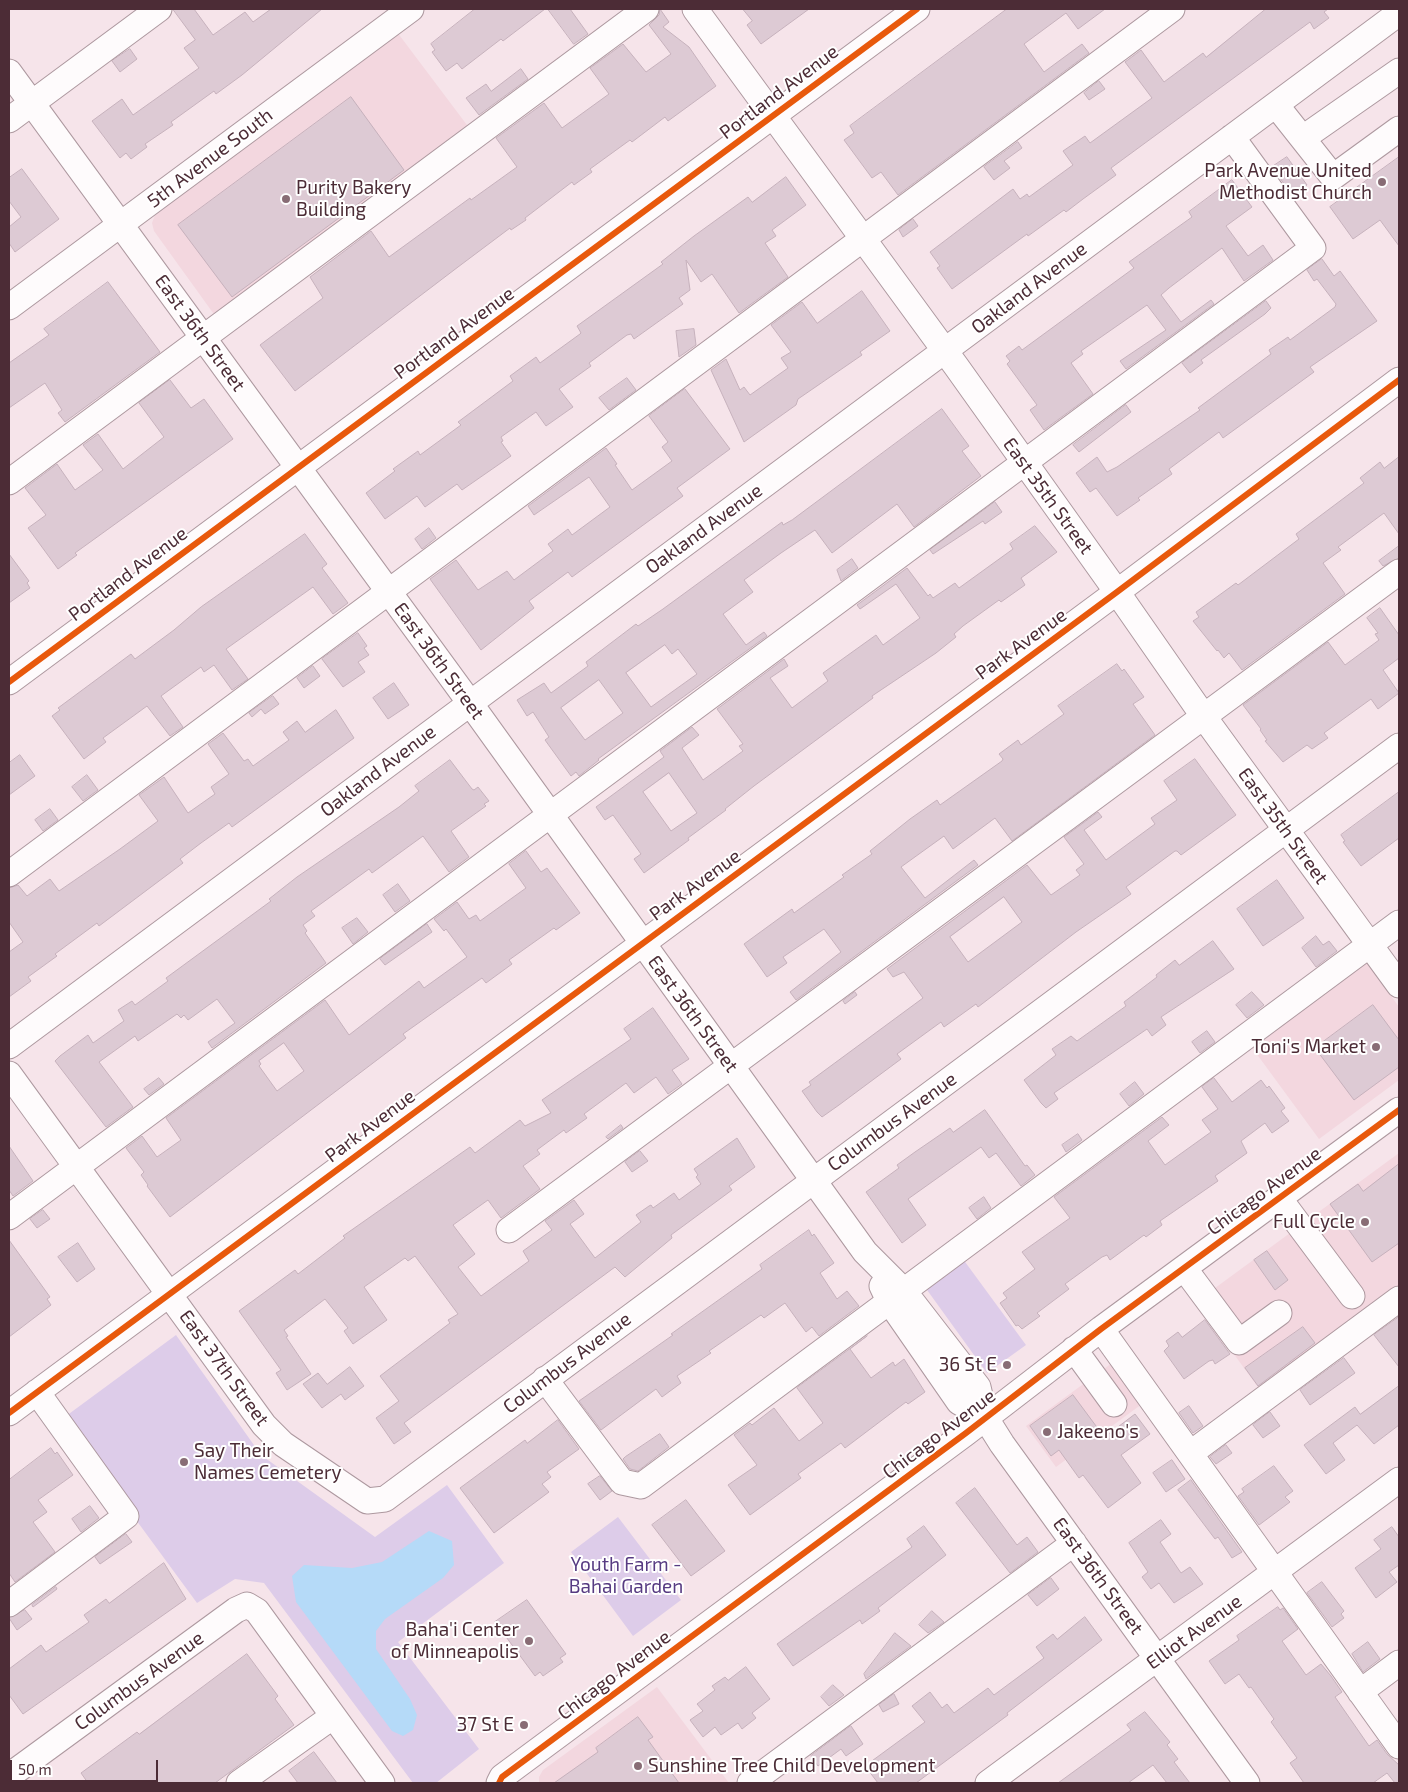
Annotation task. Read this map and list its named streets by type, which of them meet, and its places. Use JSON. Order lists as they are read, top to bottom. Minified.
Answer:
{"streets":{"street":["Portland Avenue","5th Avenue South","Oakland Avenue","East 36th Street","East 35th Street","Park Avenue","Columbus Avenue","Chicago Avenue","East 37th Street","Elliot Avenue"]},"crossings":[["Portland Avenue","East 36th Street"],["Portland Avenue","East 35th Street"],["5th Avenue South","East 36th Street"],["Oakland Avenue","East 36th Street"],["Oakland Avenue","East 35th Street"],["East 36th Street","Park Avenue"],["East 36th Street","Columbus Avenue"],["East 36th Street","Chicago Avenue"],["East 36th Street","Elliot Avenue"],["East 35th Street","Park Avenue"],["East 35th Street","Columbus Avenue"],["Park Avenue","East 37th Street"],["Columbus Avenue","East 37th Street"]],"parks":["Youth Farm - Bahai Garden"],"places":["Park Avenue United Methodist Church","Purity Bakery Building","Toni's Market","Full Cycle","36 St E","Jakeeno's","Say Their Names Cemetery","Baha'i Center of Minneapolis","37 St E","Sunshine Tree Child Development"],"scale_bar":"50 m"}
